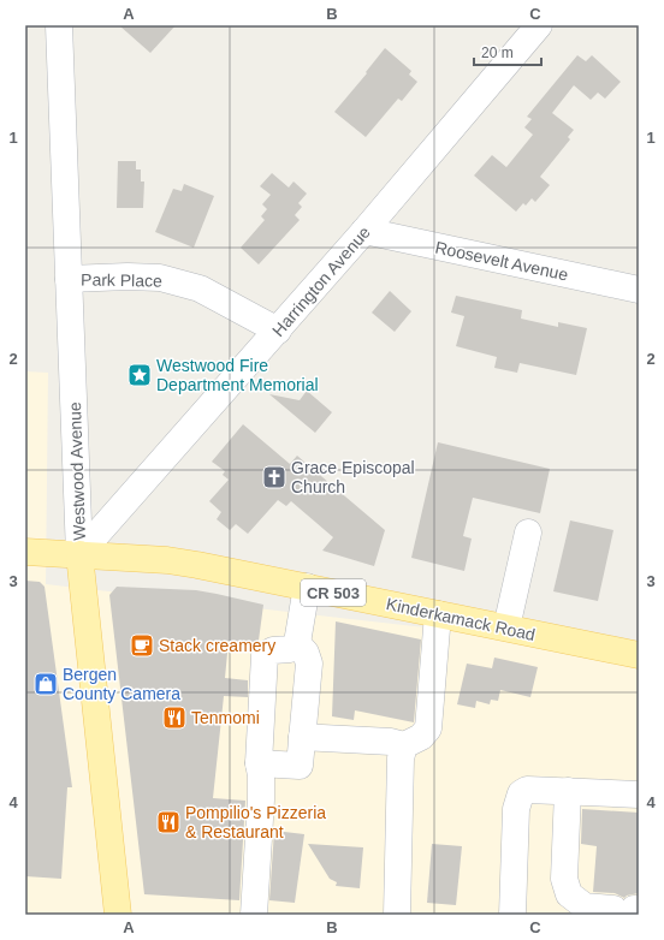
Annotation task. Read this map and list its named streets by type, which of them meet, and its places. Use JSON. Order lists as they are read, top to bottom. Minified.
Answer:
{"streets":{"main road":["Westwood Avenue","CR 503","Kinderkamack Road"],"street":["Roosevelt Avenue","Park Place","Harrington Avenue"]},"crossings":[["Roosevelt Avenue","Harrington Avenue"],["Park Place","Harrington Avenue"],["Park Place","Westwood Avenue"],["Harrington Avenue","Westwood Avenue"],["Harrington Avenue","Kinderkamack Road"],["Westwood Avenue","Kinderkamack Road"]],"places":{"place":["Westwood Fire Department Memorial"],"church":["Grace Episcopal Church"],"cafe":["Stack creamery"],"shop":["Bergen County Camera"],"restaurant":["Tenmomi","Pompilio's Pizzeria & Restaurant"]},"scale_bar":"20 m","grid":{"columns":["A","B","C"],"rows":["1","2","3","4"]}}
